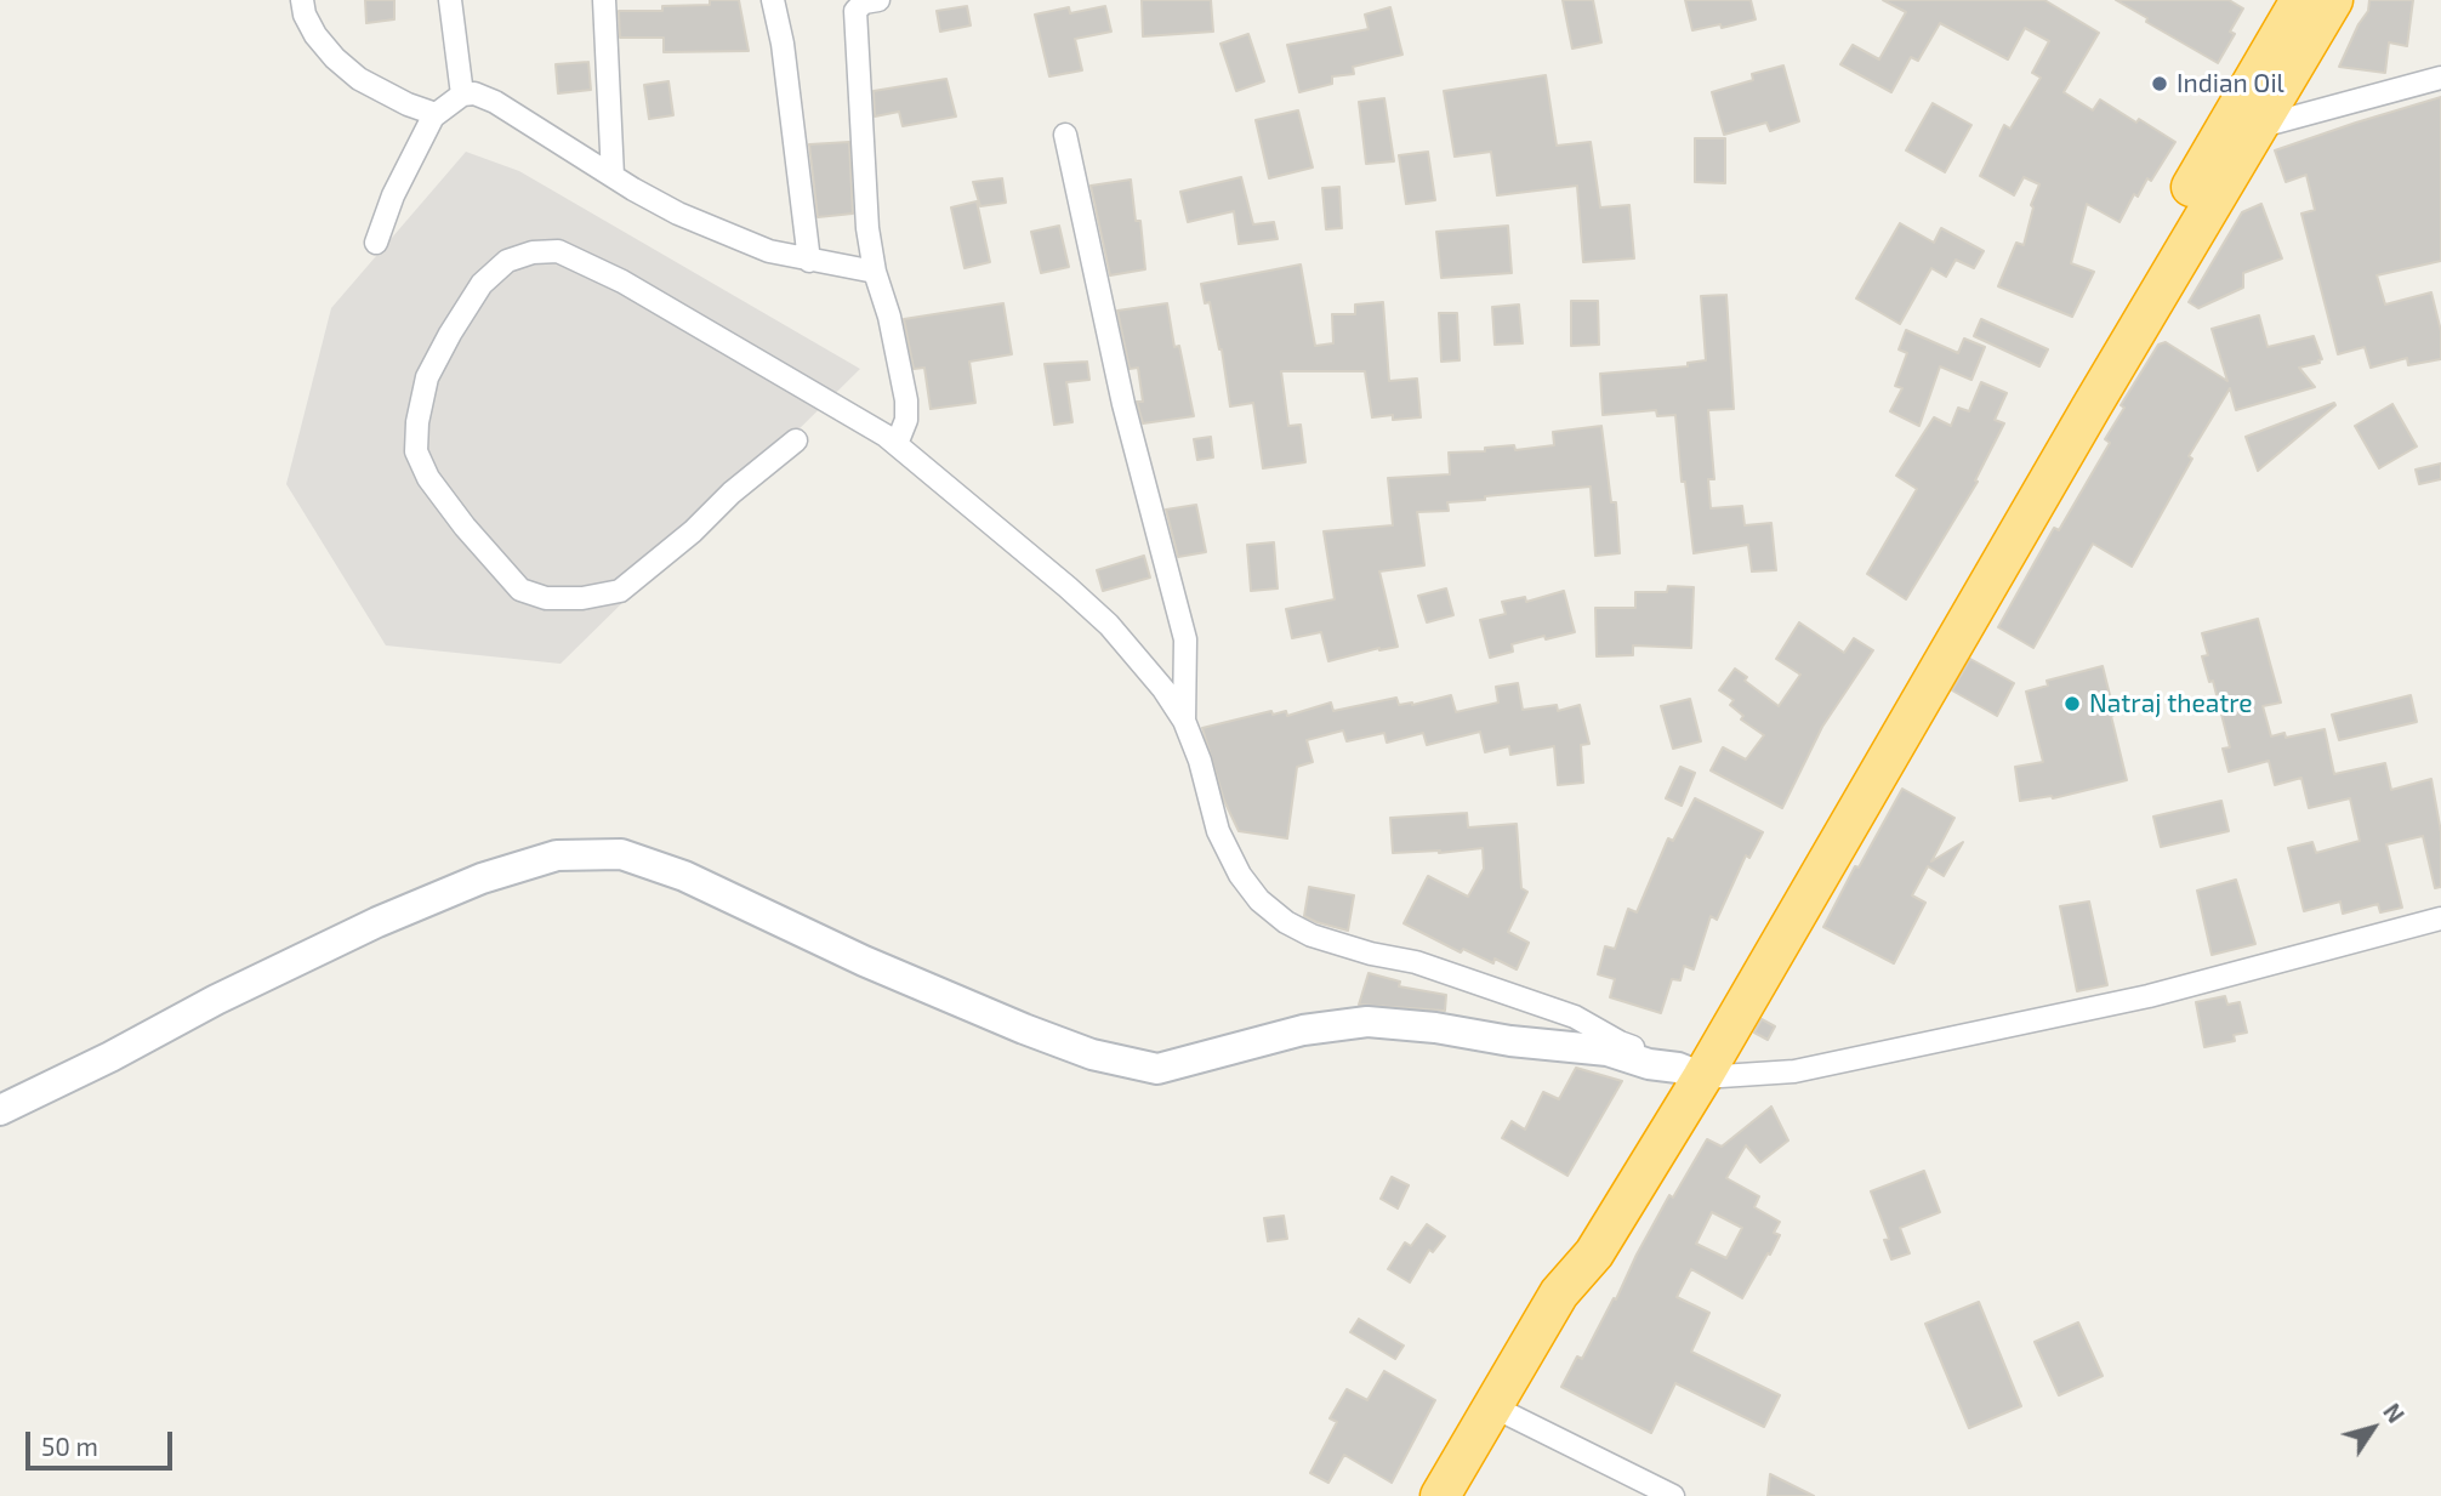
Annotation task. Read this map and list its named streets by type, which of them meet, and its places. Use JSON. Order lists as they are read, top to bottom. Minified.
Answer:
{"places":["Indian Oil","Natraj theatre"],"scale_bar":"50 m","north":"top right"}
